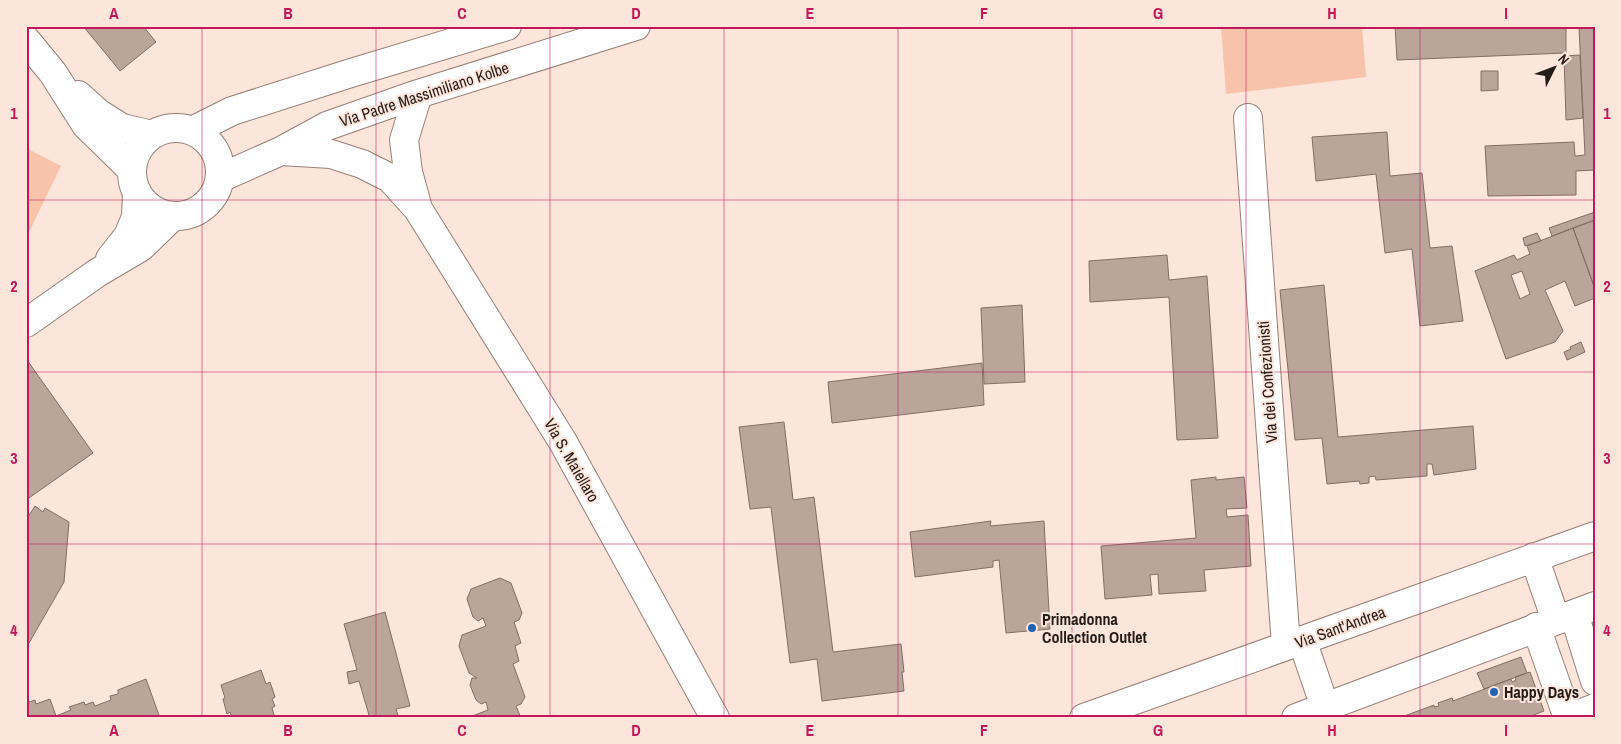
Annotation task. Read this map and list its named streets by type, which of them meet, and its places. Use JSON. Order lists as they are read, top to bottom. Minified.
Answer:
{"streets":{"street":["Via Padre Massimiliano Kolbe","Via dei Confezionisti","Via S. Maiellaro","Via Sant'Andrea"]},"crossings":[["Via Padre Massimiliano Kolbe","Via S. Maiellaro"],["Via dei Confezionisti","Via Sant'Andrea"]],"places":["Primadonna Collection Outlet","Happy Days"],"north":"top right","grid":{"columns":["A","B","C","D","E","F","G","H","I"],"rows":["1","2","3","4"]}}
